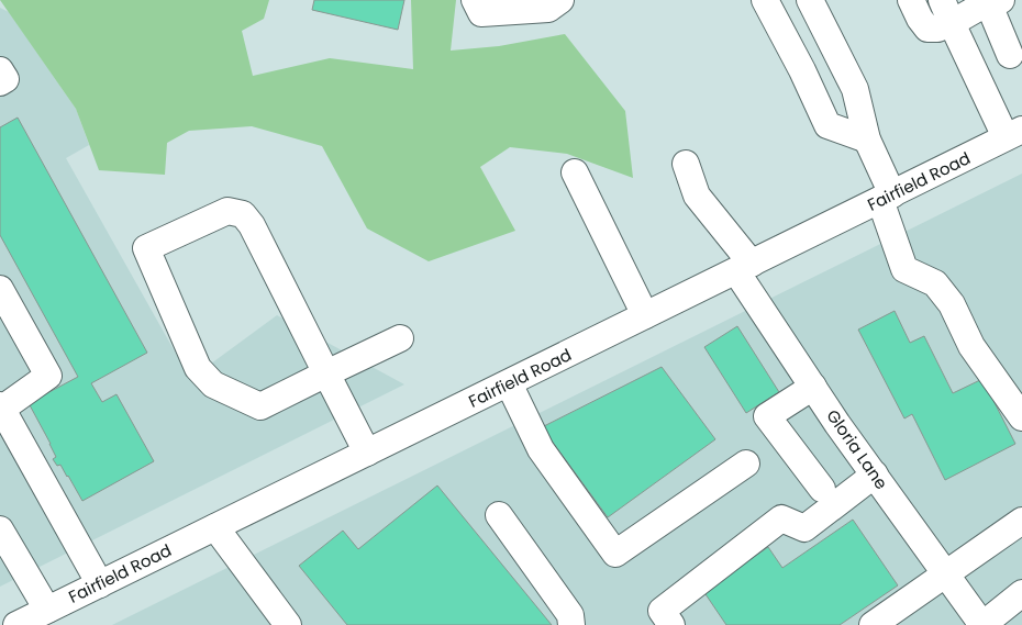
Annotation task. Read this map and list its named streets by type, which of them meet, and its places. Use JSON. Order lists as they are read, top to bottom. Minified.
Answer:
{"streets":{"street":["Fairfield Road","Gloria Lane"]},"crossings":[["Fairfield Road","Gloria Lane"]]}
